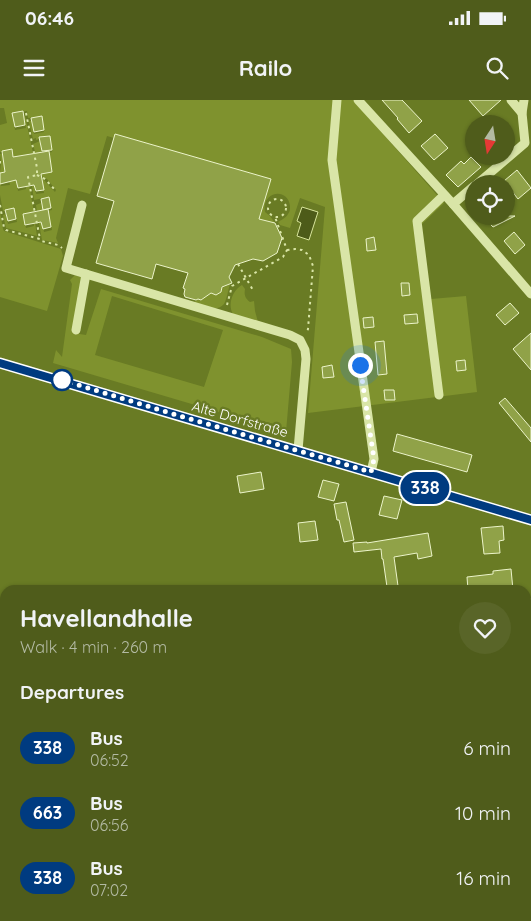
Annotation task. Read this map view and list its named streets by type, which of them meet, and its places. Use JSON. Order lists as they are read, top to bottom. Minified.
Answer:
{"streets":{"street":["Alte Dorfstraße"]},"lines":["bus line 338"],"north":"bottom","page":{"status":"06:46","header":"Railo","on_map":"338","heading":[["Havellandhalle","Walk · 4 min · 260 m"],"Departures"],"list":[{"mark":"338","name":"Bus","note":"06:52","value":"6 min"},{"mark":"663","name":"Bus","note":"06:56","value":"10 min"},{"mark":"338","name":"Bus","note":"07:02","value":"16 min"}]}}
